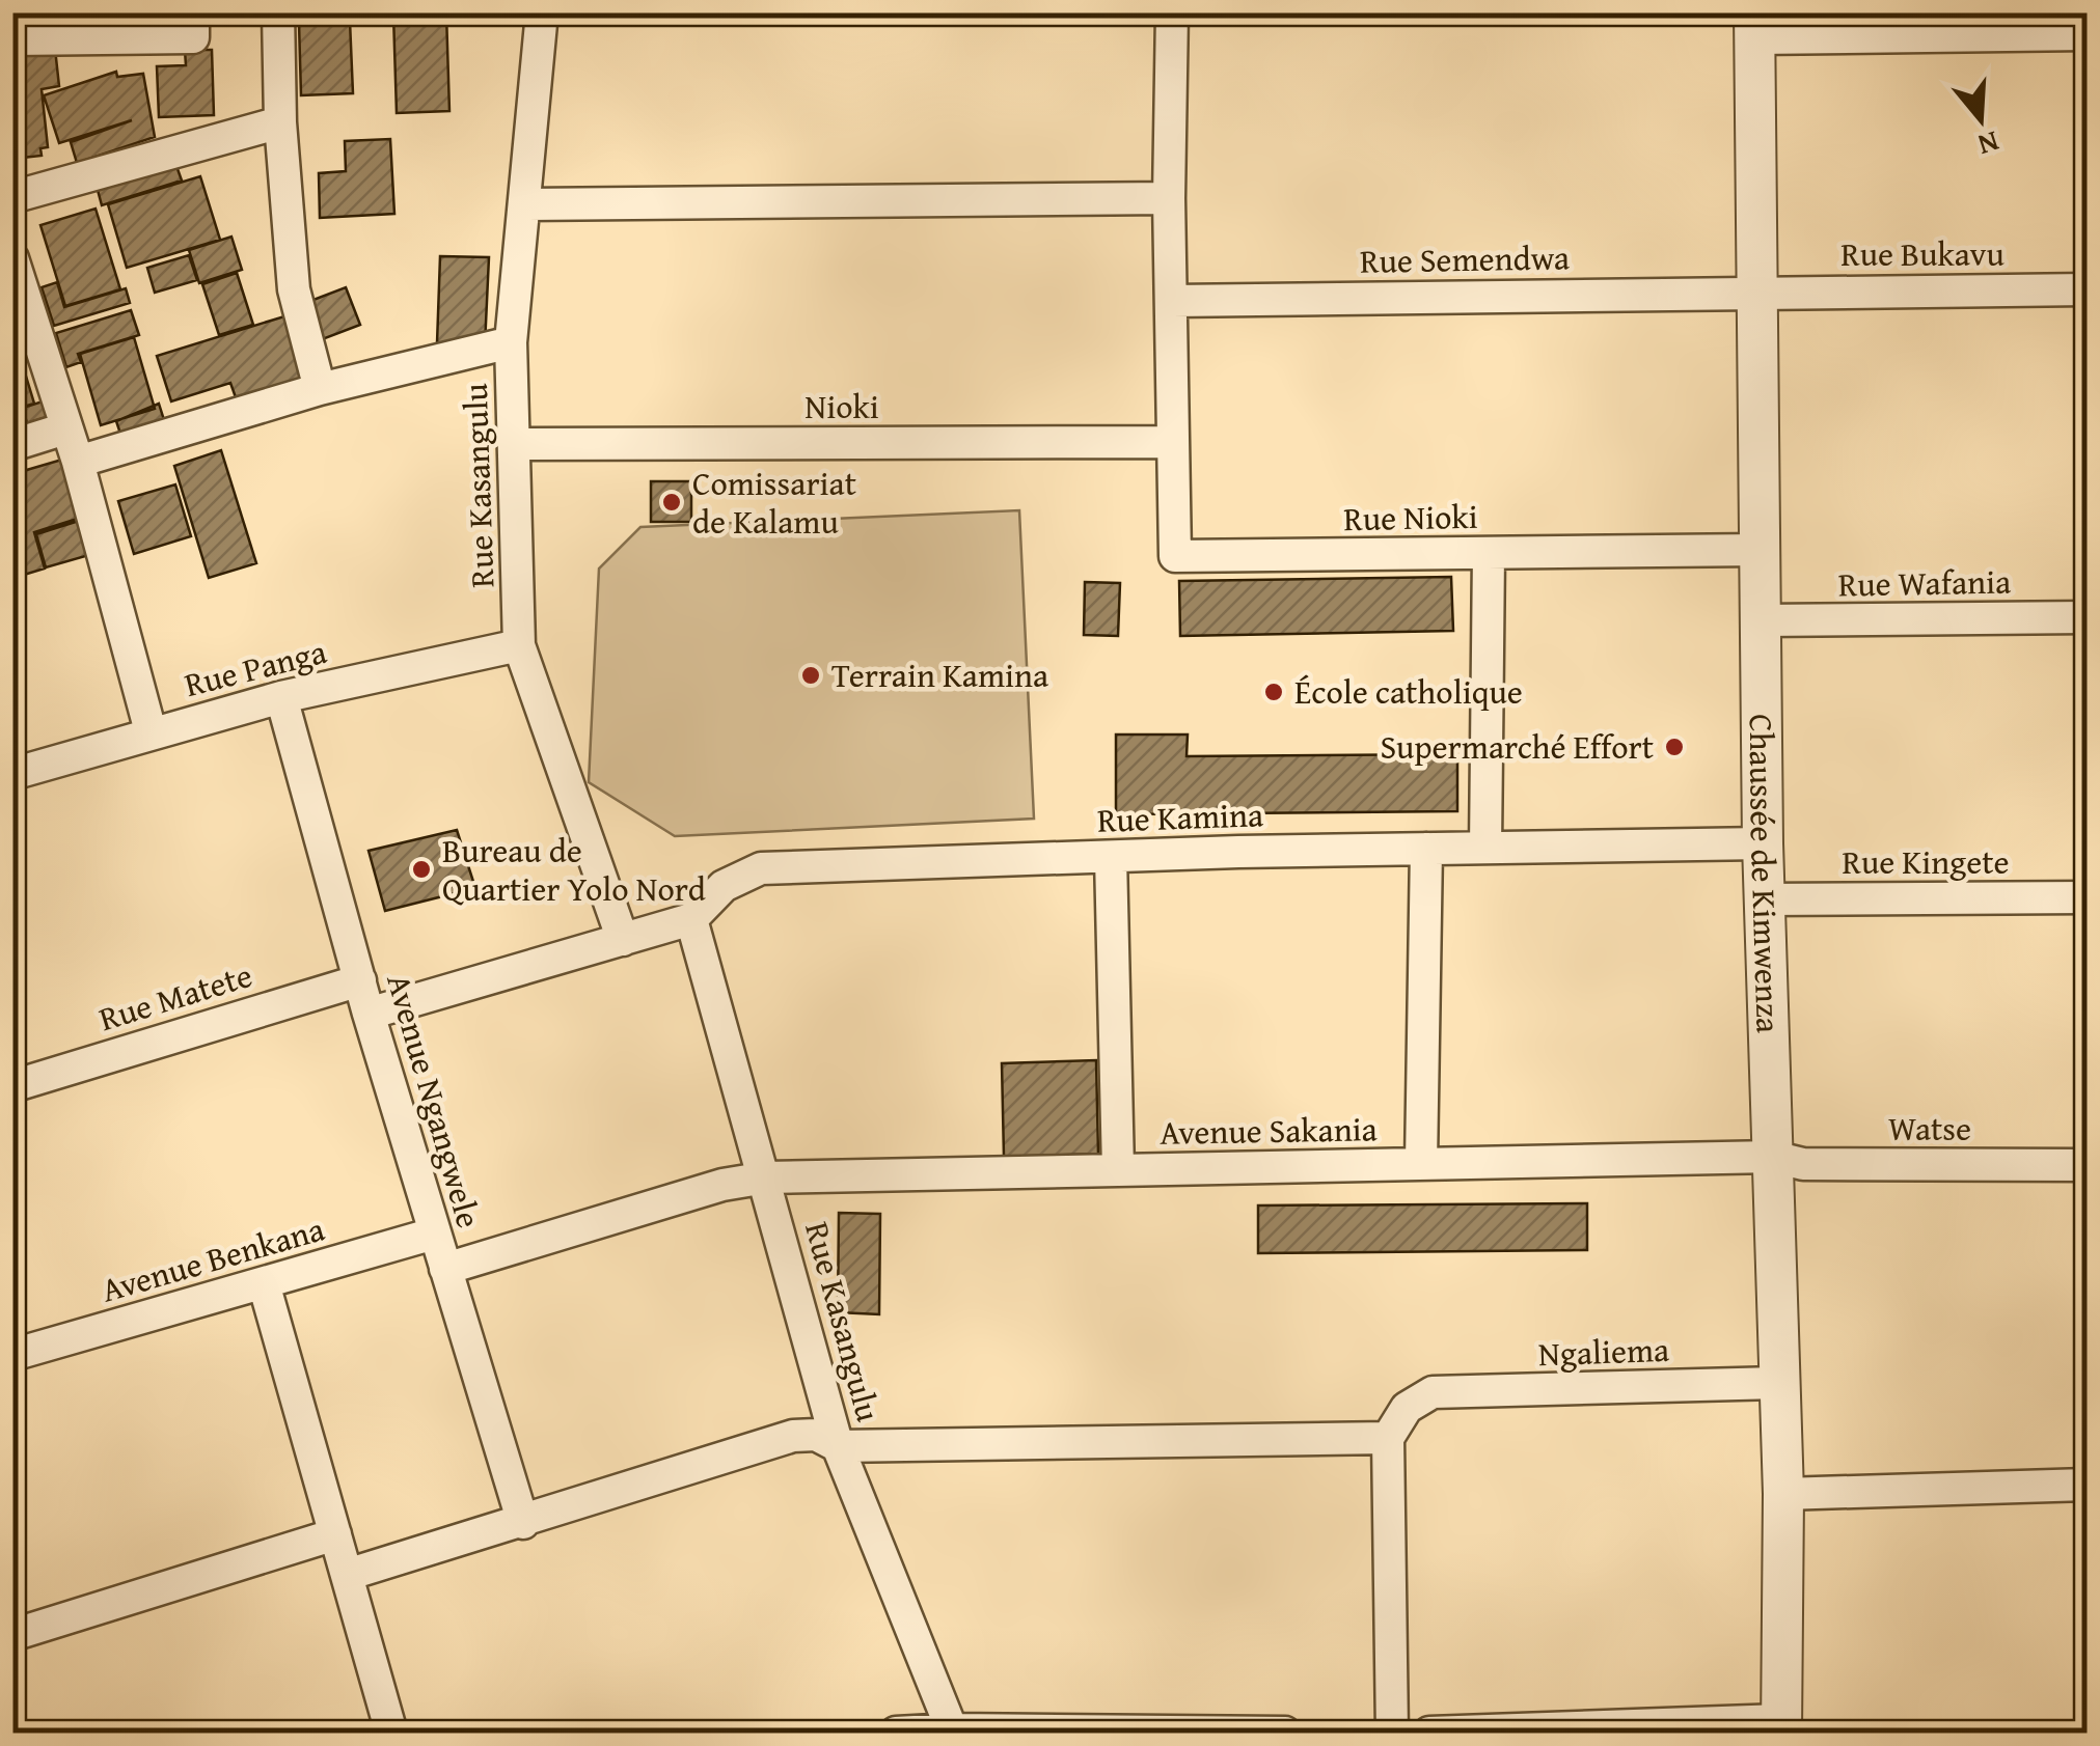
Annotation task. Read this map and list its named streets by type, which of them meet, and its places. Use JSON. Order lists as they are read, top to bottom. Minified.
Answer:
{"streets":{"street":["Rue Bukavu","Rue Semendwa","Nioki","Rue Kasangulu","Rue Nioki","Rue Wafania","Rue Panga","Rue Kamina","Rue Kingete","Chaussée de Kimwenza","Rue Matete","Avenue Ngangwele","Watse","Avenue Sakania","Avenue Benkana","Ngaliema"]},"crossings":[["Rue Bukavu","Rue Semendwa"],["Rue Bukavu","Chaussée de Kimwenza"],["Rue Semendwa","Chaussée de Kimwenza"],["Nioki","Rue Kasangulu"],["Nioki","Rue Nioki"],["Rue Kasangulu","Rue Panga"],["Rue Kasangulu","Rue Kamina"],["Rue Kasangulu","Avenue Sakania"],["Rue Nioki","Chaussée de Kimwenza"],["Rue Wafania","Chaussée de Kimwenza"],["Rue Panga","Avenue Ngangwele"],["Rue Kamina","Chaussée de Kimwenza"],["Rue Kingete","Chaussée de Kimwenza"],["Chaussée de Kimwenza","Watse"],["Chaussée de Kimwenza","Avenue Sakania"],["Chaussée de Kimwenza","Ngaliema"],["Rue Matete","Avenue Ngangwele"],["Avenue Ngangwele","Avenue Sakania"],["Avenue Ngangwele","Avenue Benkana"],["Watse","Avenue Sakania"]],"places":["Comissariat de Kalamu","Terrain Kamina","École catholique","Supermarché Effort","Bureau de Quartier Yolo Nord"],"north":"bottom"}
